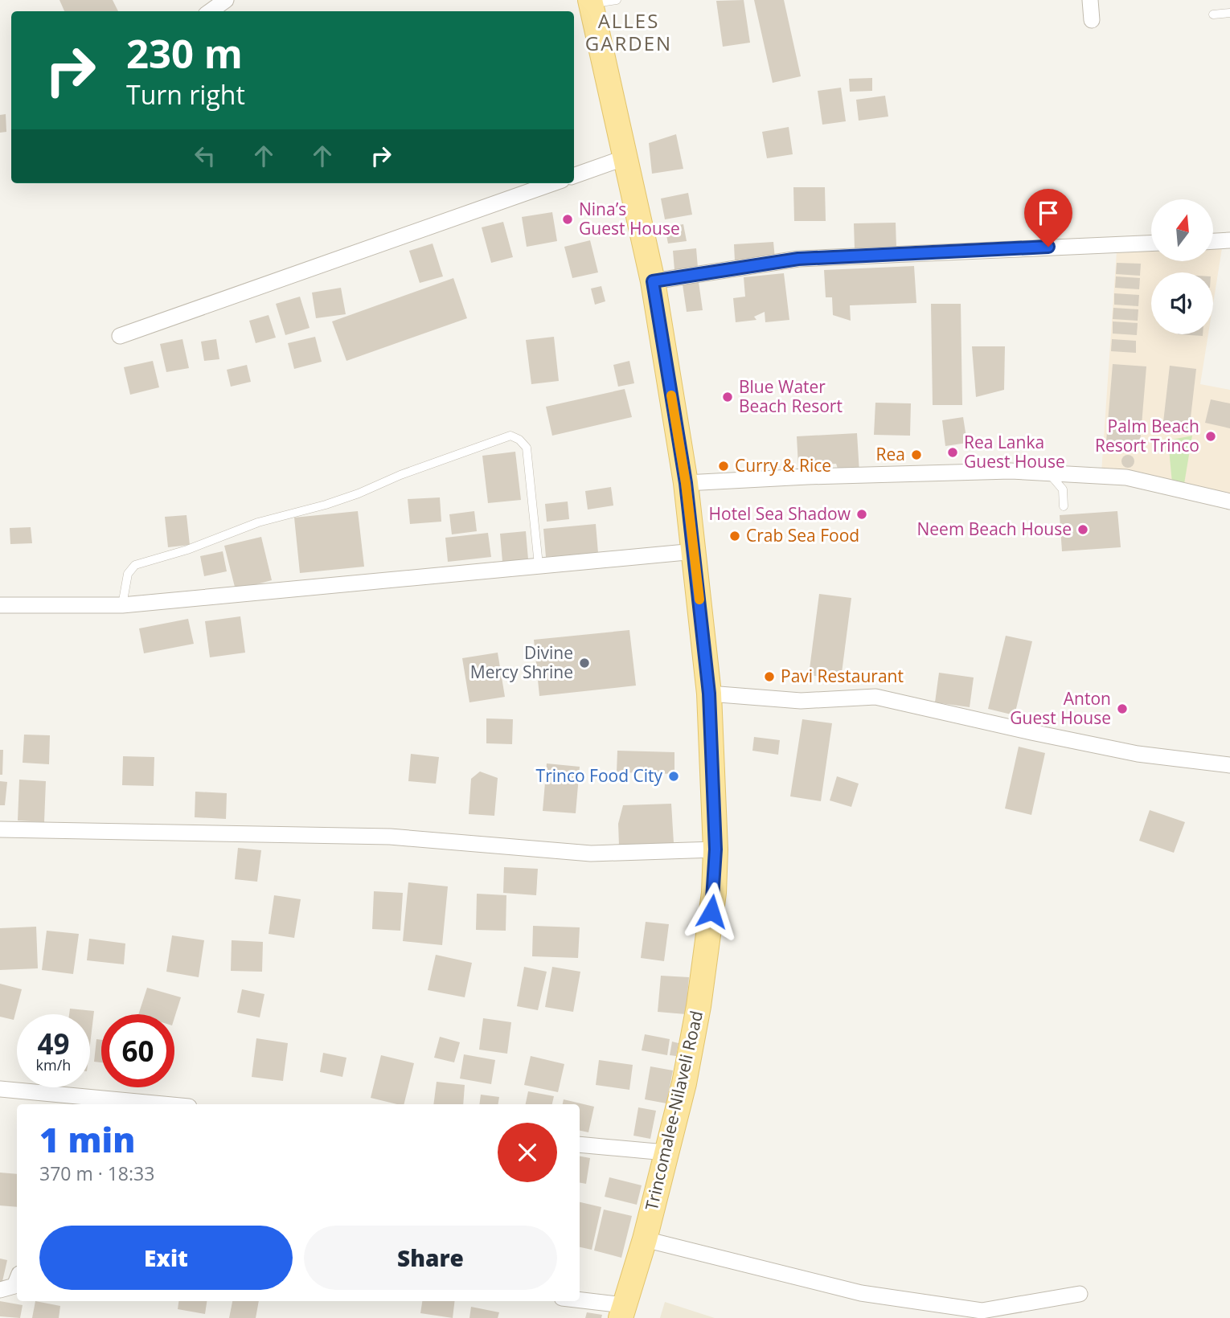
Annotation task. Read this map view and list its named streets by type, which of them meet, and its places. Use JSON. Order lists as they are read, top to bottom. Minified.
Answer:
{"streets":{"main road":["Trincomalee-Nilaveli Road"]},"districts":["ALLES GARDEN"],"places":["Nina’s Guest House","Blue Water Beach Resort","Palm Beach Resort Trinco","Rea Lanka Guest House","Rea","Curry & Rice","Hotel Sea Shadow","Neem Beach House","Crab Sea Food","Divine Mercy Shrine","Pavi Restaurant","Anton Guest House","Trinco Food City"],"north":"top","page":{"turn":["230 m","Turn right"],"speed":"49 km/h","limit":"60","heading":["1 min","370 m · 18:33"],"buttons":["Exit","Share"]}}
